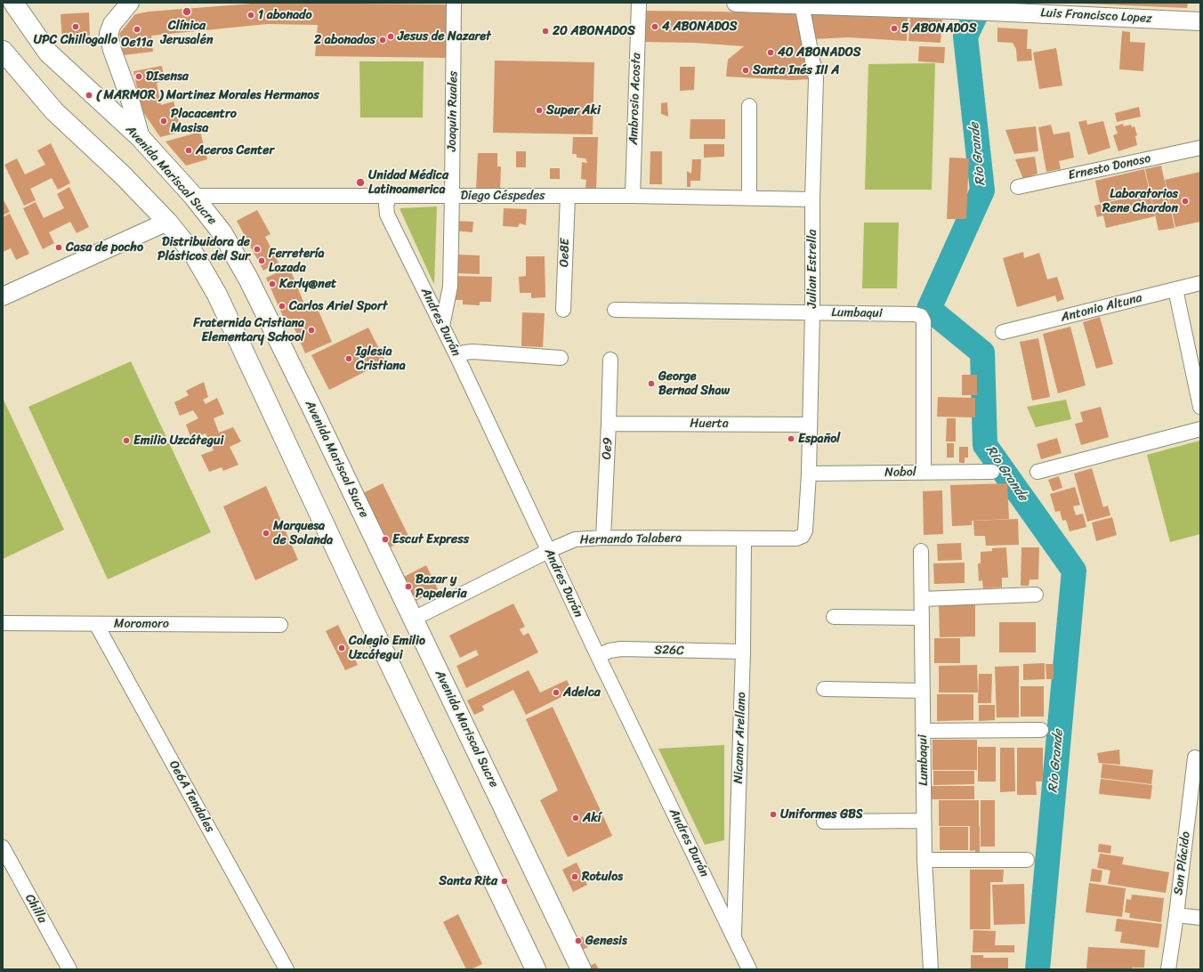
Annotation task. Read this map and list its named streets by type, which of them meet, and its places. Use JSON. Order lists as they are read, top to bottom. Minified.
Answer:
{"streets":{"main road":["Avenida Mariscal Sucre"],"street":["Luis Francisco Lopez","Ambrosio Acosta","Joaquin Ruales","Ernesto Donoso","Diego Céspedes","Oe8E","Julian Estrella","Antonio Altuna","Lumbaqui","Andres Durán","Huerta","Oe9","Nobol","Hernando Talabera","Moromoro","S26C","Nicanor Arellano","Oe6A Tendales","San Plácido","Chilla"]},"crossings":[["Luis Francisco Lopez","Julian Estrella"],["Ambrosio Acosta","Diego Céspedes"],["Joaquin Ruales","Diego Céspedes"],["Joaquin Ruales","Andres Durán"],["Avenida Mariscal Sucre","Diego Céspedes"],["Avenida Mariscal Sucre","Hernando Talabera"],["Diego Céspedes","Oe8E"],["Diego Céspedes","Julian Estrella"],["Diego Céspedes","Andres Durán"],["Julian Estrella","Lumbaqui"],["Julian Estrella","Huerta"],["Julian Estrella","Nobol"],["Julian Estrella","Hernando Talabera"],["Lumbaqui","Nobol"],["Andres Durán","Hernando Talabera"],["Andres Durán","S26C"],["Andres Durán","Nicanor Arellano"],["Huerta","Oe9"],["Oe9","Hernando Talabera"],["Hernando Talabera","Nicanor Arellano"],["Moromoro","Oe6A Tendales"],["S26C","Nicanor Arellano"]],"water":["Rio Grande"],"places":["Clínica Jerusalén","1 abonado","UPC Chillogallo","4 ABONADOS","5 ABONADOS","Oe11a","20 ABONADOS","Jesus de Nazaret","2 abonados","40 ABONADOS","Santa Inés III A","DIsensa","( MARMOR ) Martinez Morales Hermanos","Super Aki","Placacentro Masisa","Aceros Center","Unidad Médica Latinoamerica","Laboratorios Rene Chardon","Casa de pocho","Distribuidora de Plásticos del Sur","Ferretería Lozada","Kerly@net","Carlos Ariel Sport","Fraternida Cristiana Elementary School","Iglesia Cristiana","George Bernad Shaw","Español","Emilio Uzcátegui","Marquesa de Solanda","Escut Express","Bazar y Papeleria","Colegio Emilio Uzcátegui","Adelca","Uniformes GBS","Akí","Rotulos","Santa Rita","Genesis"]}
